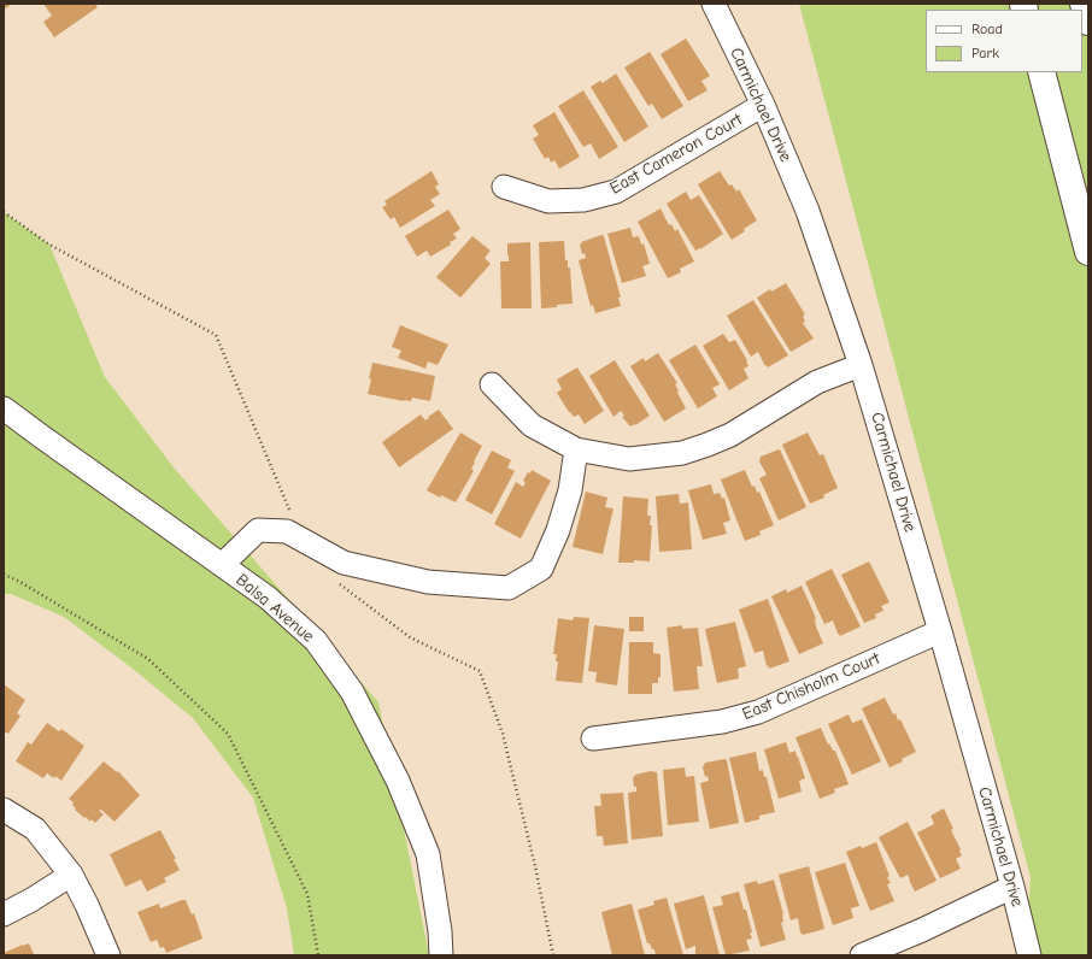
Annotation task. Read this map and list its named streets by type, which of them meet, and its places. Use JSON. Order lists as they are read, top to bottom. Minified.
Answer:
{"streets":{"street":["Carmichael Drive","East Cameron Court","Balsa Avenue","East Chisholm Court"]},"crossings":[["Carmichael Drive","East Cameron Court"],["Carmichael Drive","East Chisholm Court"]],"legend":["Road","Park"]}
